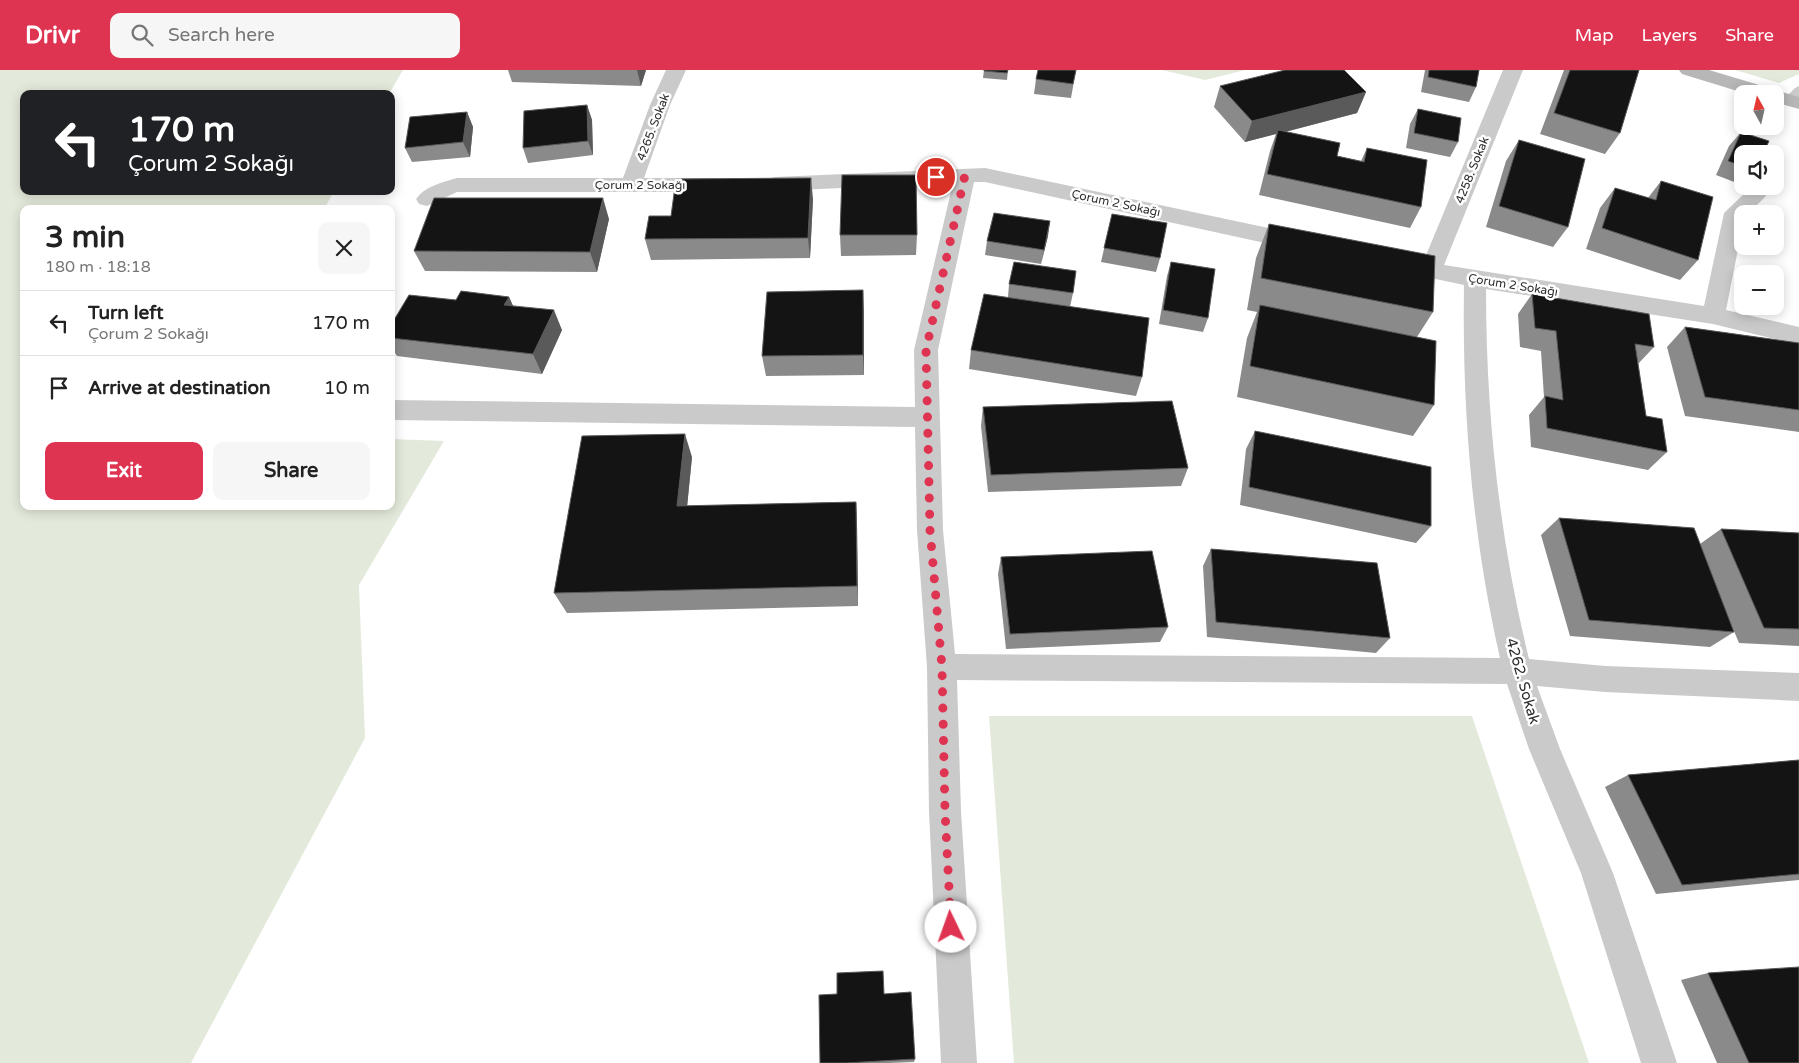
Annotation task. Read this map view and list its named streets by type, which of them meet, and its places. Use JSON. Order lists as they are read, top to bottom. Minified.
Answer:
{"streets":{"street":["4265. Sokak","4258. Sokak","Çorum 2 Sokağı","4262. Sokak"]},"crossings":[["4265. Sokak","Çorum 2 Sokağı"],["4258. Sokak","Çorum 2 Sokağı"],["Çorum 2 Sokağı","4262. Sokak"]],"north":"top","page":{"header":"Drivr","search":"Search here","nav":["Map","Layers","Share"],"map_buttons":["+","−"],"turn":["170 m","Çorum 2 Sokağı"],"heading":["3 min","180 m · 18:18"],"list":[{"name":"Turn left","note":"Çorum 2 Sokağı","value":"170 m"},{"name":"Arrive at destination","value":"10 m"}],"buttons":["Exit","Share"]}}
